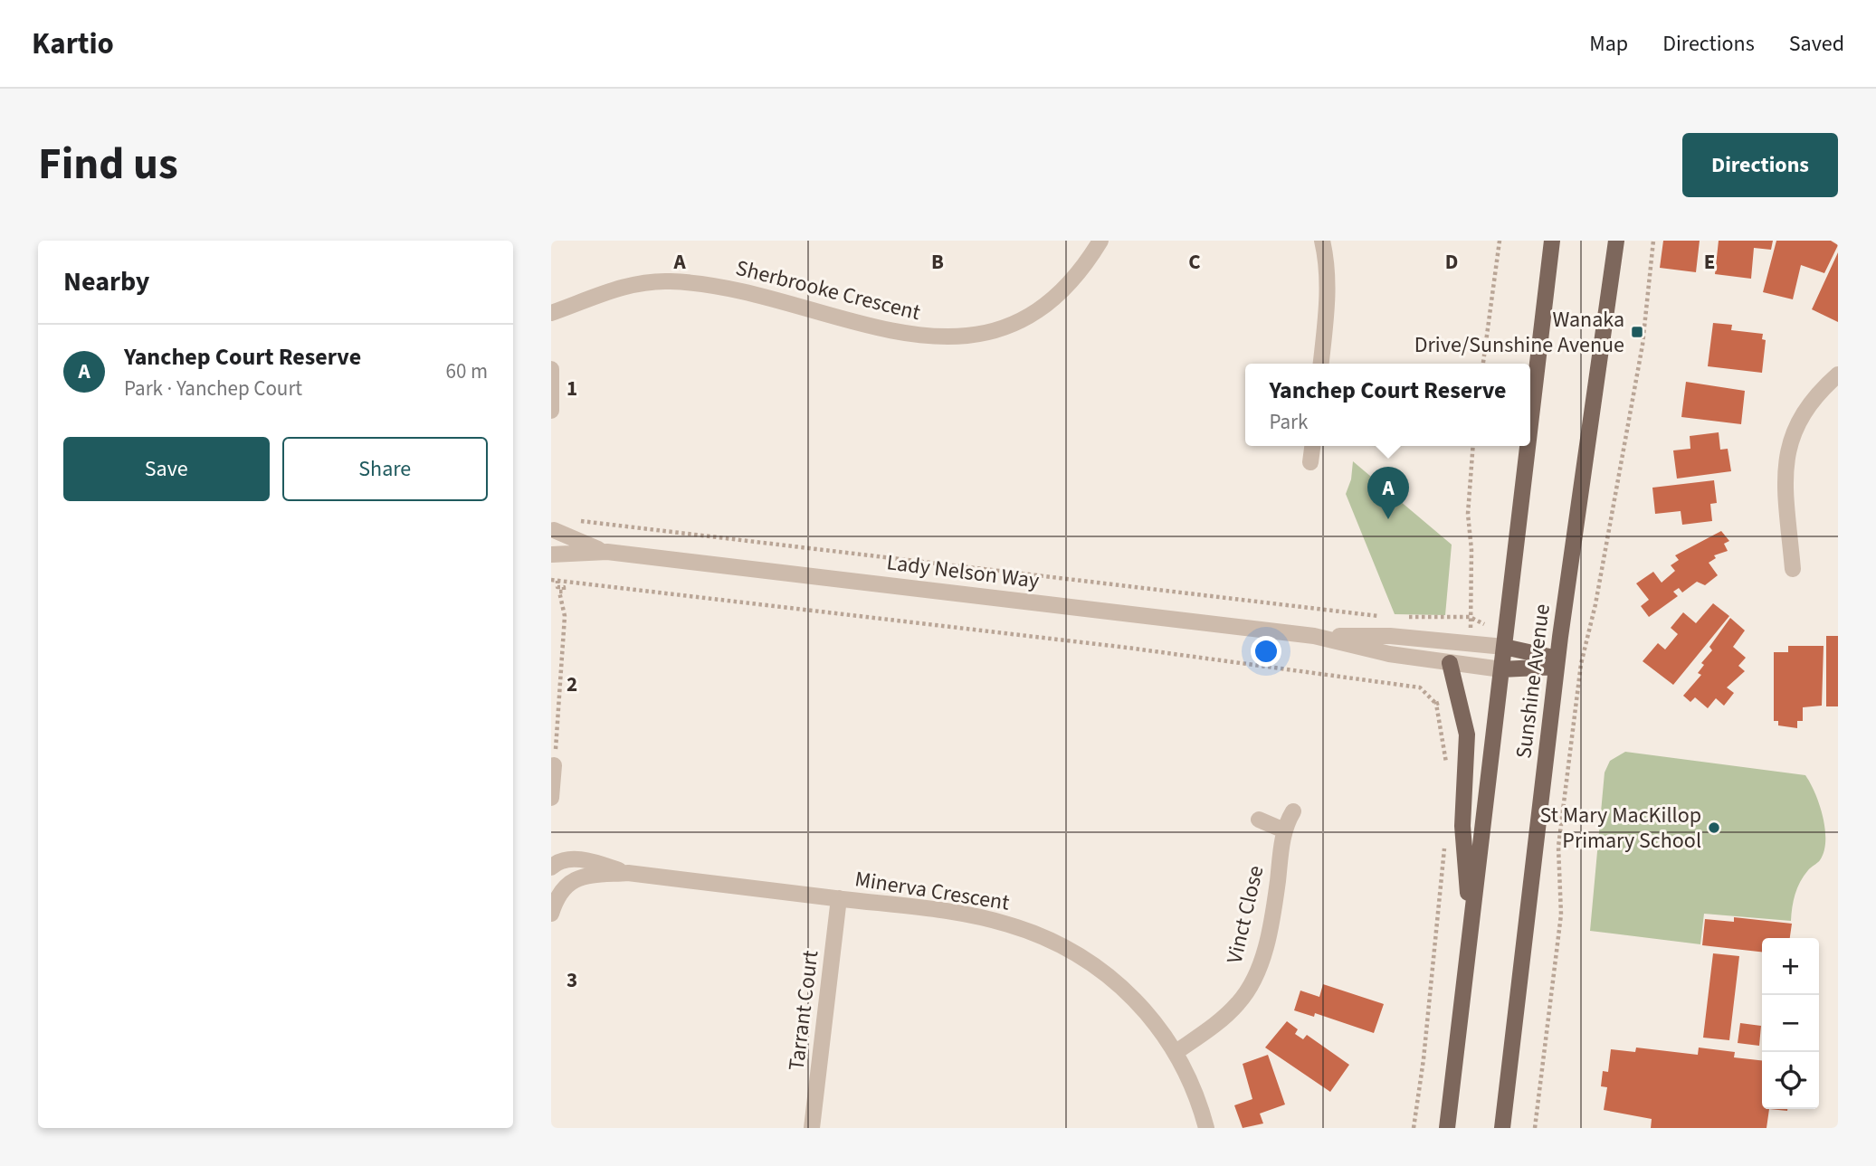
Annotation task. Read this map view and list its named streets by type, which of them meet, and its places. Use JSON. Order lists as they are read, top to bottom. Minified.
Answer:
{"streets":{"main road":["Sunshine Avenue"],"street":["Sherbrooke Crescent","Lady Nelson Way","Minerva Crescent","Vinct Close","Tarrant Court"]},"crossings":[["Lady Nelson Way","Sunshine Avenue"],["Minerva Crescent","Vinct Close"],["Minerva Crescent","Tarrant Court"]],"places":{"transit":["Wanaka Drive/Sunshine Avenue"],"other":["St Mary MacKillop Primary School"]},"page":{"header":"Kartio","nav":["Map","Directions","Saved"],"title":"Find us","buttons":["Directions",["Save","Share"]],"heading":"Nearby","list":[{"mark":"A","name":"Yanchep Court Reserve","note":"Park · Yanchep Court","value":"60 m"}],"popup":["Yanchep Court Reserve","Park"],"pins":"A","map_buttons":["+","−"]},"grid":{"columns":["A","B","C","D","E"],"rows":["1","2","3"]}}
